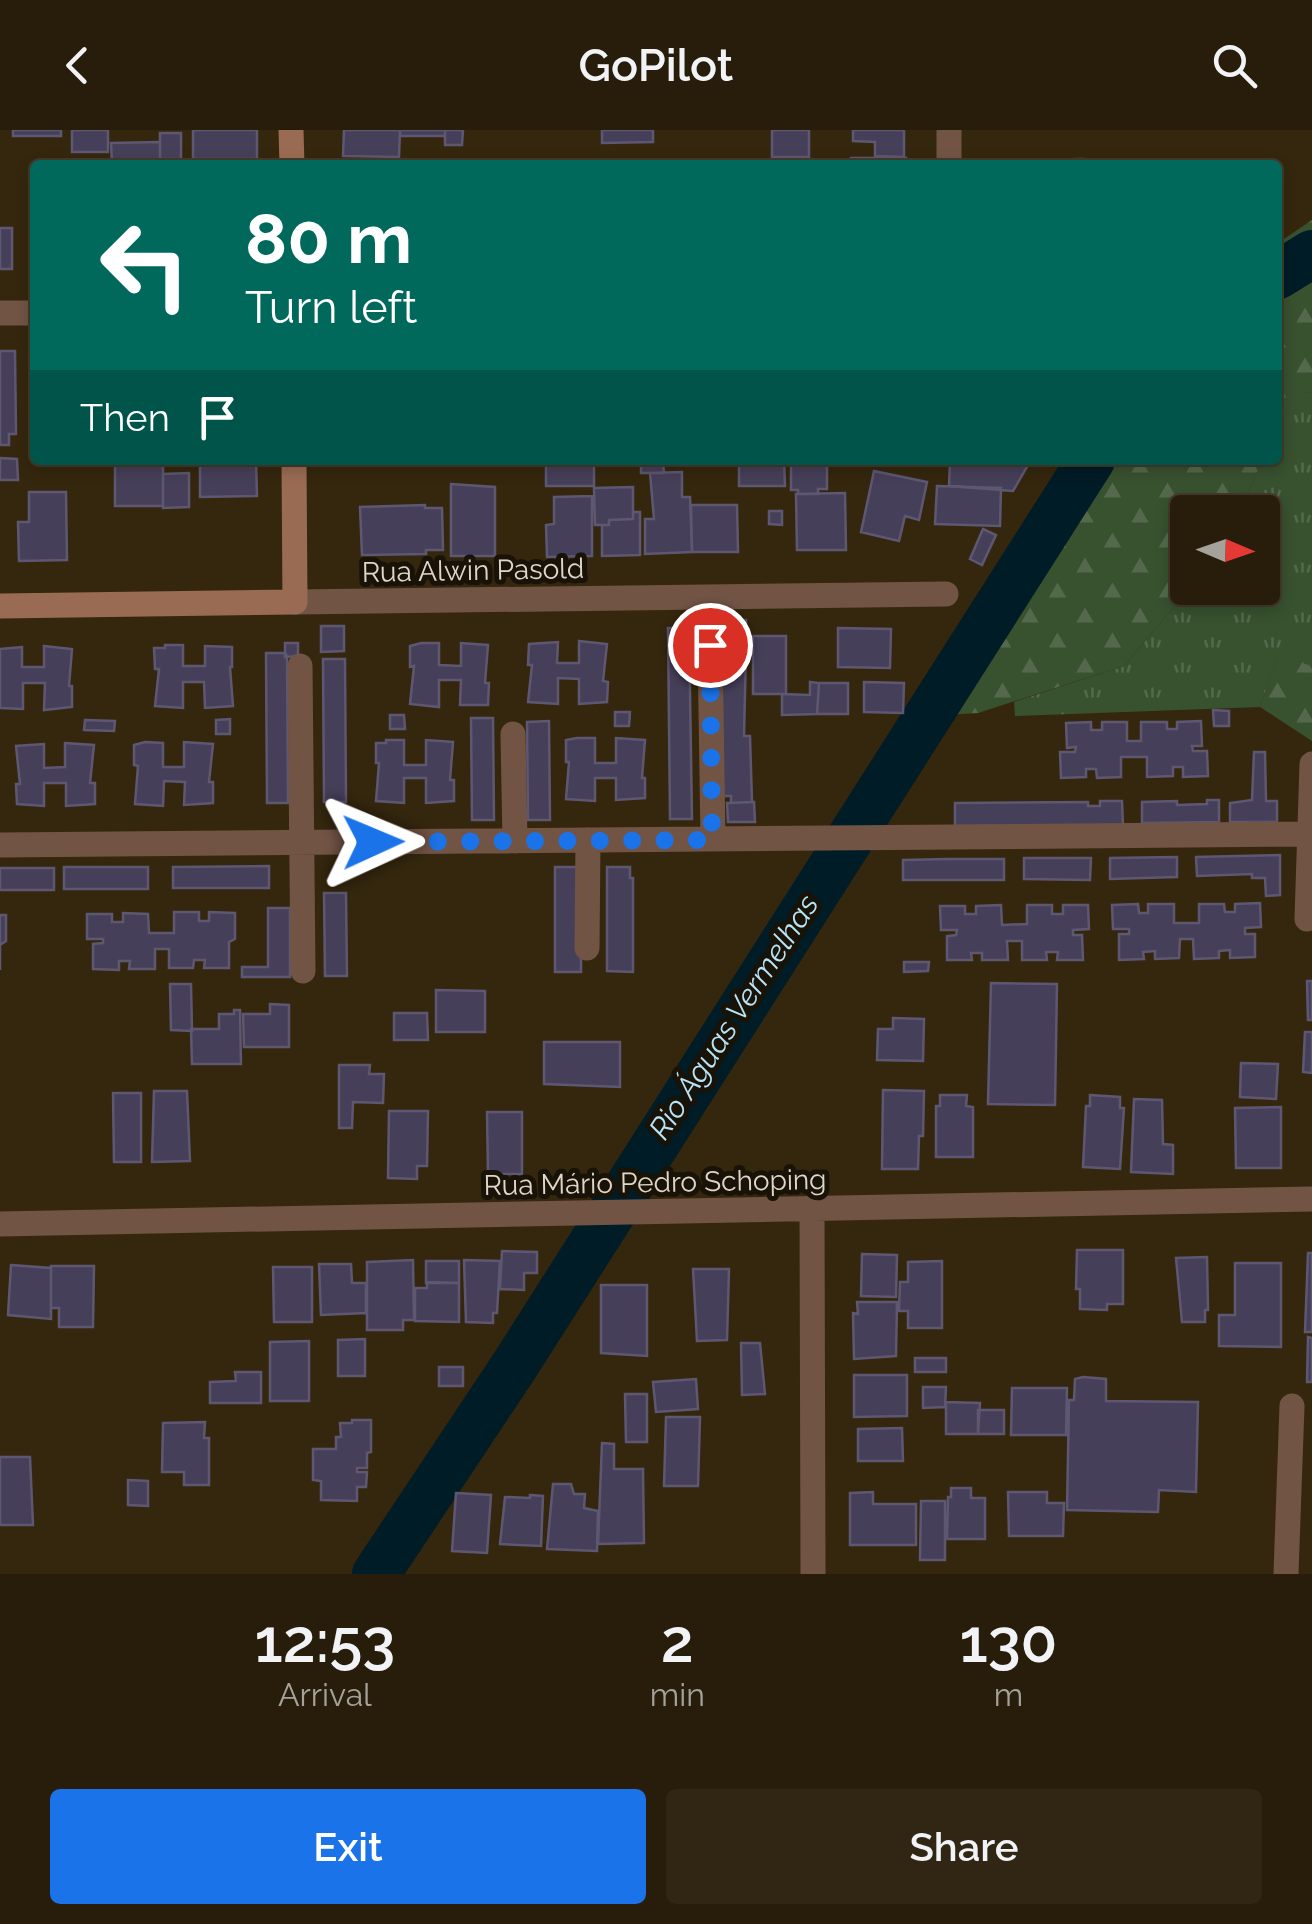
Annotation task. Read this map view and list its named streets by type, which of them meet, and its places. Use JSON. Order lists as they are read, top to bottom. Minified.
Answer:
{"streets":{"street":["Rua Alwin Pasold","Rua Mário Pedro Schoping"]},"water":["Rio Águas Vermelhas"],"north":"right","page":{"header":"GoPilot","turn":["80 m","Turn left"],"then":"Then","eta":["12:53","Arrival","2","min","130","m"],"buttons":["Exit","Share"]}}
